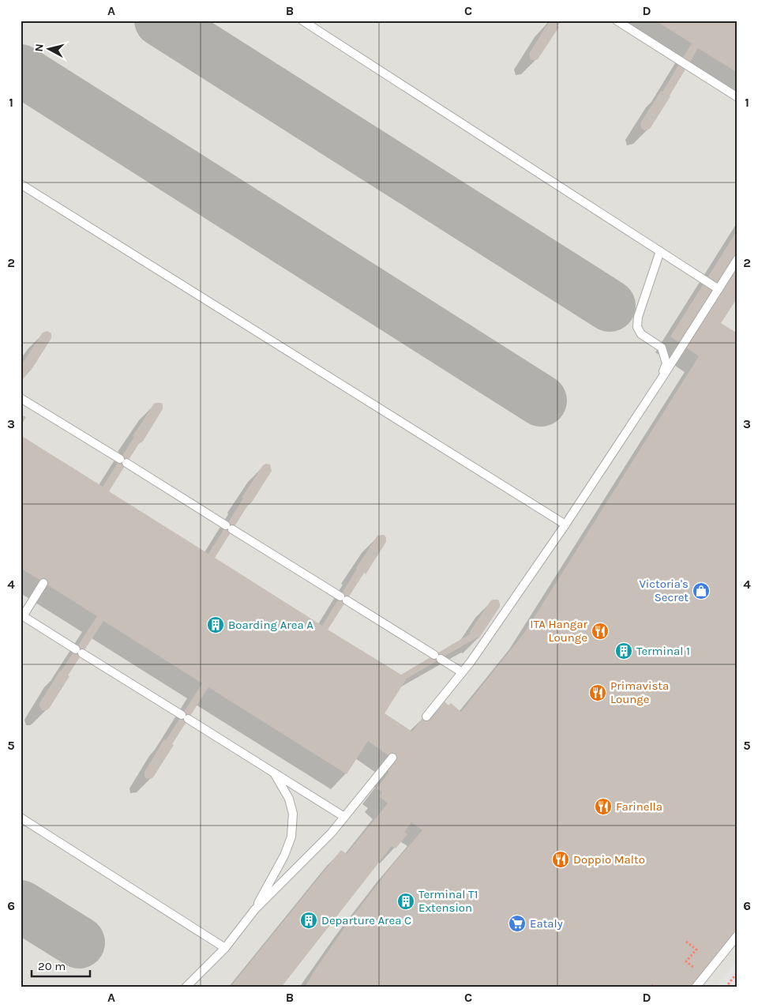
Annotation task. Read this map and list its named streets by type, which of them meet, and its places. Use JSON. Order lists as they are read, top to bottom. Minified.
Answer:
{"places":{"shop":["Victoria's Secret"],"building":["Boarding Area A","Terminal 1","Terminal T1 Extension","Departure Area C"],"restaurant":["ITA Hangar Lounge","Primavista Lounge","Farinella","Doppio Malto"],"supermarket":["Eataly"]},"scale_bar":"20 m","north":"left","grid":{"columns":["A","B","C","D"],"rows":["1","2","3","4","5","6"]}}
